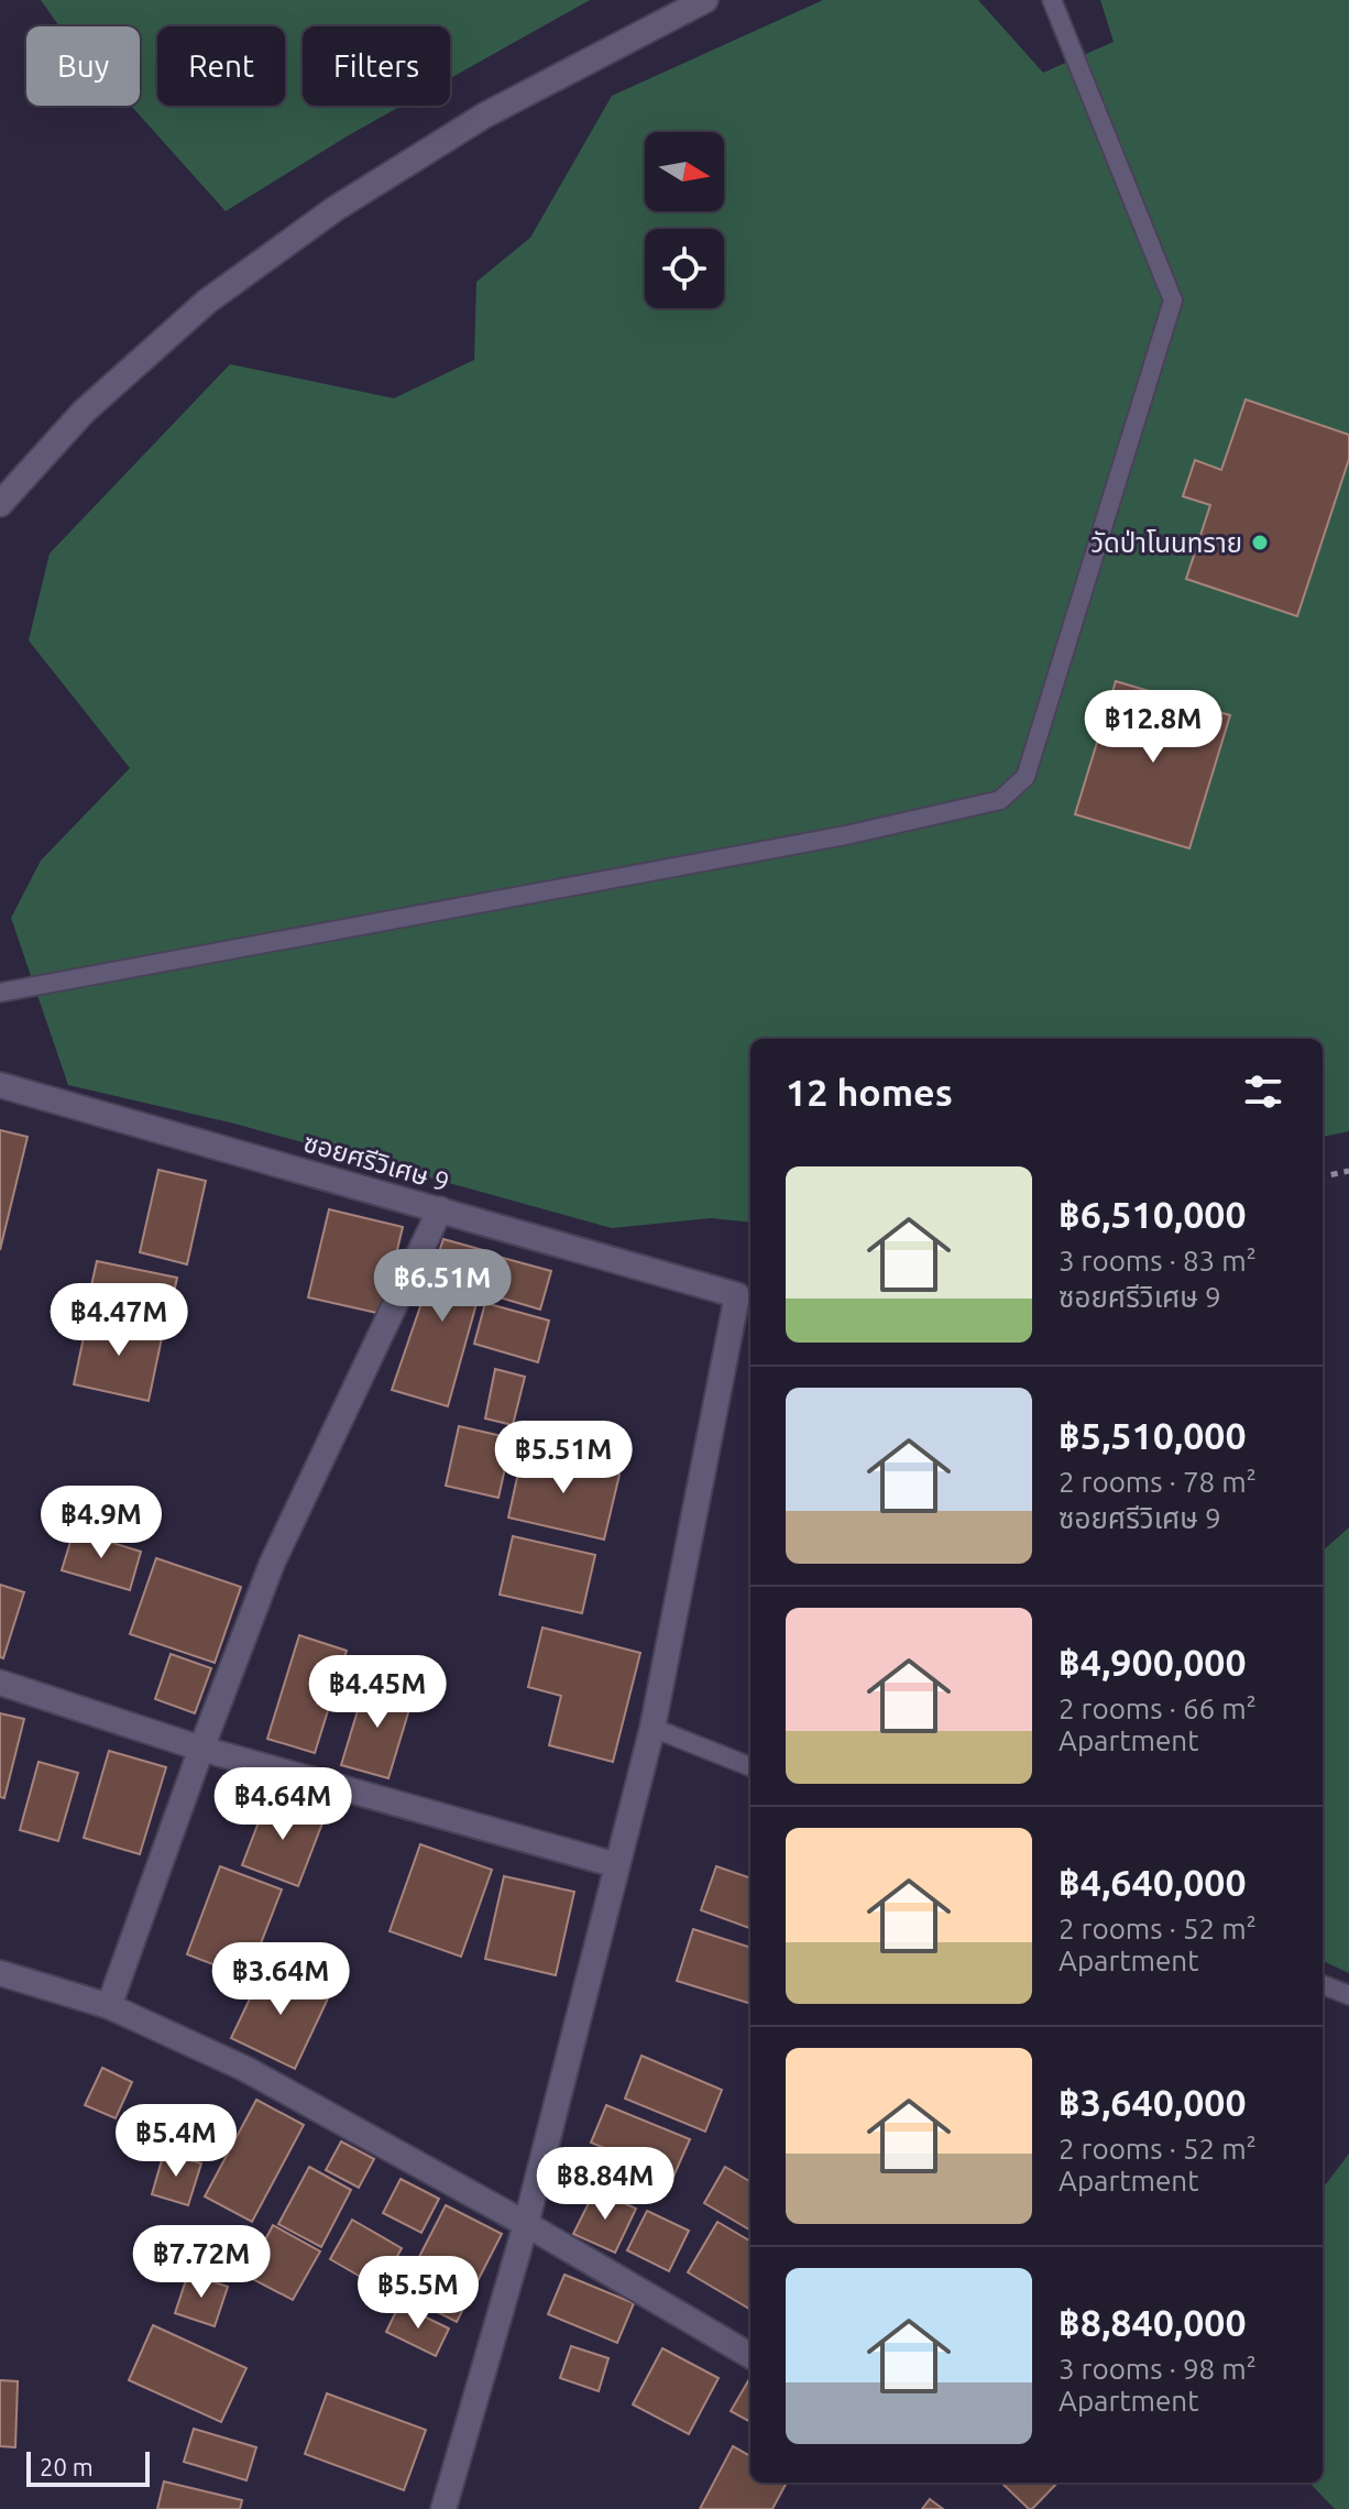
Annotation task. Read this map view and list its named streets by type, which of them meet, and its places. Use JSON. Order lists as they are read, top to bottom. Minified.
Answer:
{"streets":{"street":["ซอยศรีวิเศษ 9"]},"places":["วัดป่าโนนทราย"],"scale_bar":"20 m","north":"right","page":{"chip":["Buy","Rent","Filters"],"price":["฿12.8M","฿6.51M","฿4.47M","฿5.51M","฿4.9M","฿4.45M","฿4.64M","฿3.64M","฿5.4M","฿8.84M","฿7.72M","฿5.5M"],"heading":"12 homes","list":[{"name":"฿6,510,000","note":"3 rooms · 83 m² · ซอยศรีวิเศษ 9"},{"name":"฿5,510,000","note":"2 rooms · 78 m² · ซอยศรีวิเศษ 9"},{"name":"฿4,900,000","note":"2 rooms · 66 m² · Apartment"},{"name":"฿4,640,000","note":"2 rooms · 52 m² · Apartment"},{"name":"฿3,640,000","note":"2 rooms · 52 m² · Apartment"},{"name":"฿8,840,000","note":"3 rooms · 98 m² · Apartment"}],"scale":"20 m"}}
